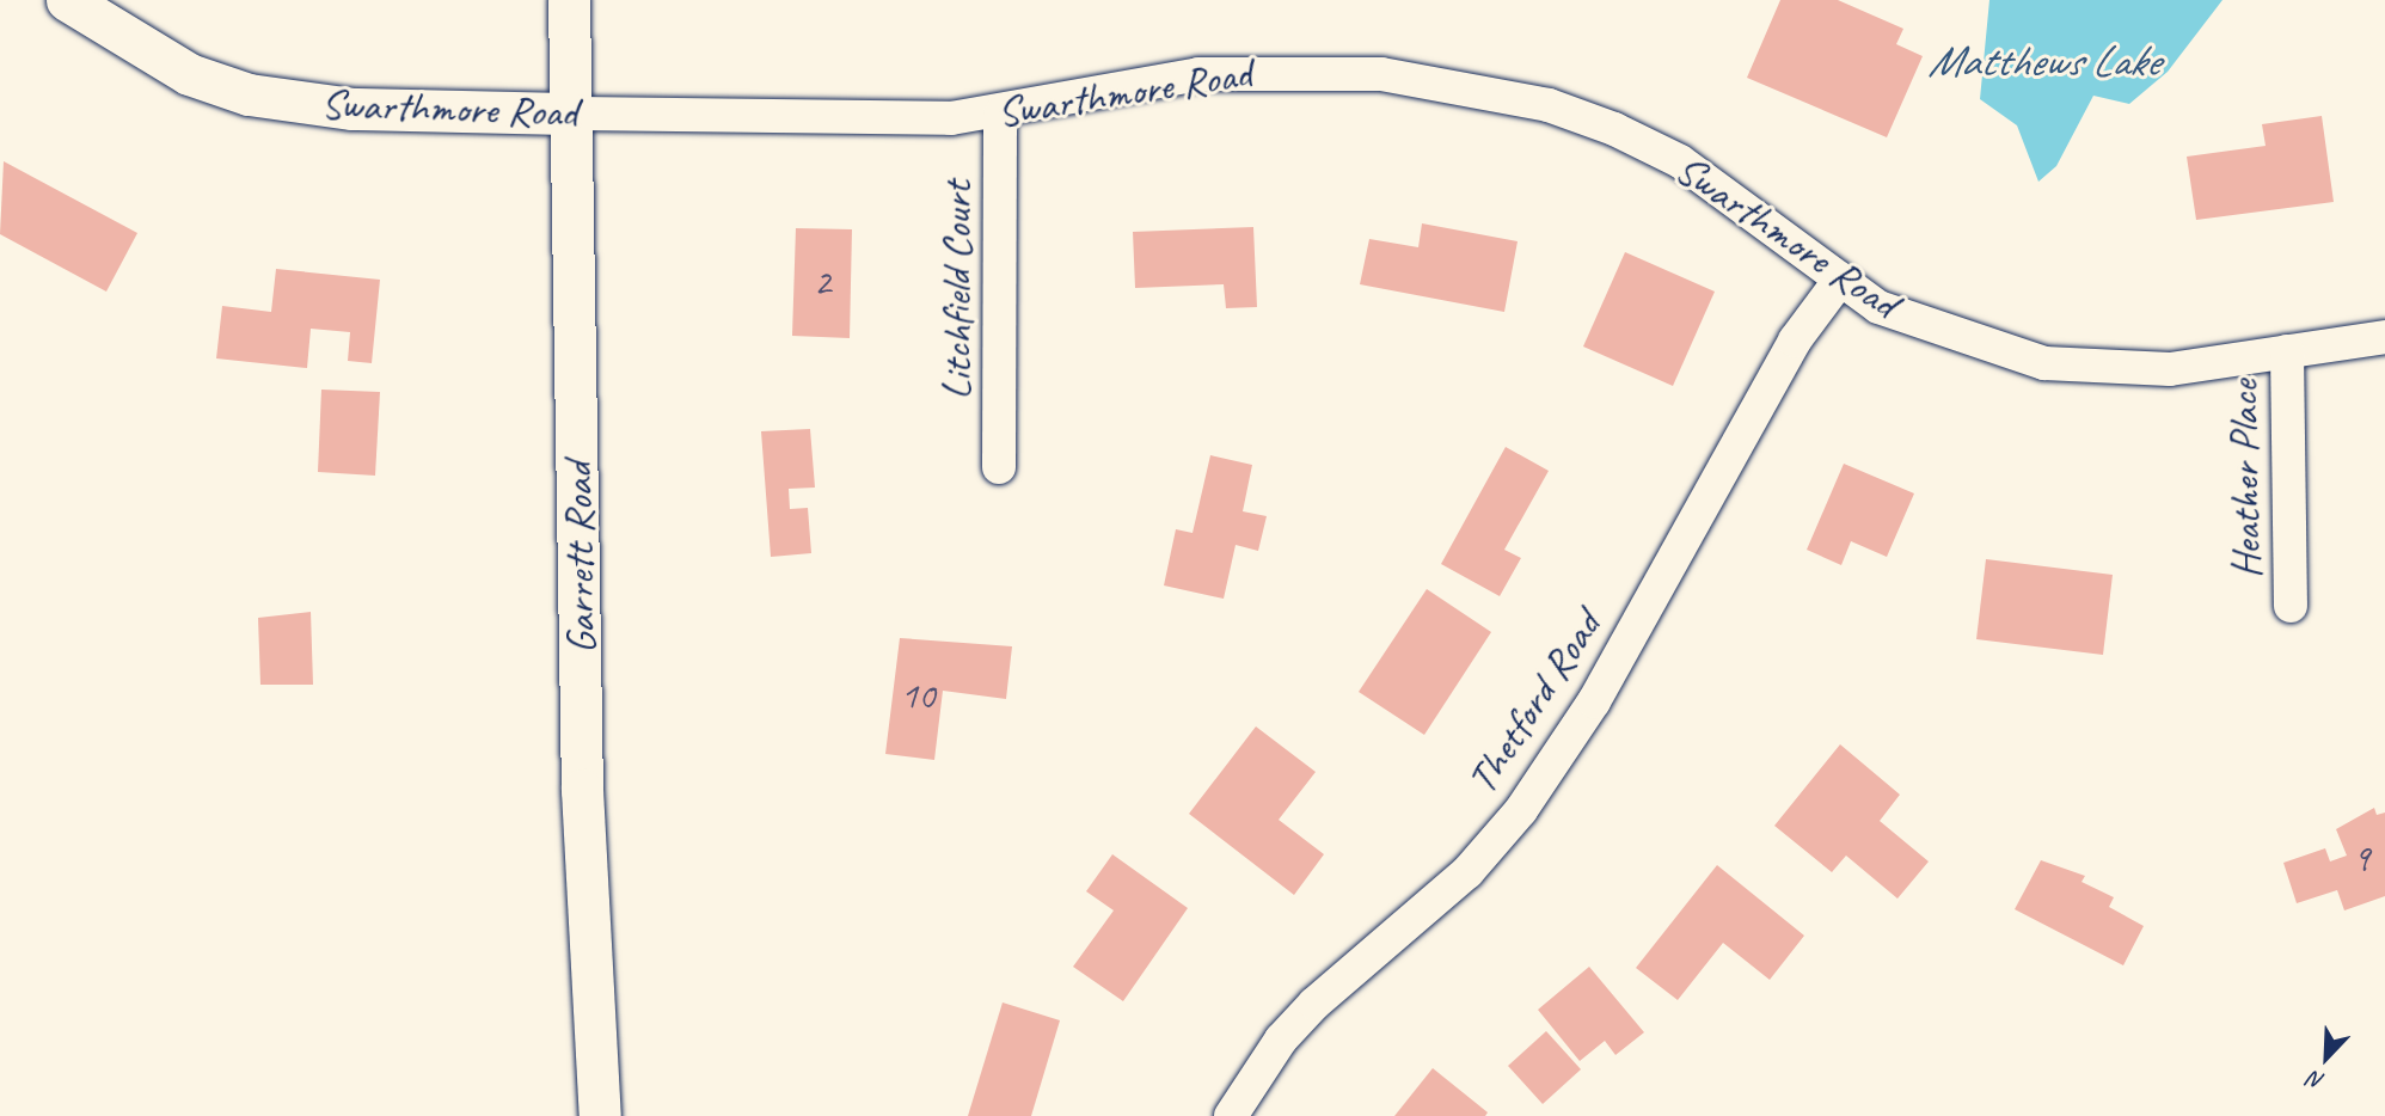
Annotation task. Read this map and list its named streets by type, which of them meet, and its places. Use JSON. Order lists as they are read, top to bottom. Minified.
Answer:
{"streets":{"street":["Swarthmore Road","Litchfield Court","Heather Place","Garrett Road","Thetford Road"]},"crossings":[["Swarthmore Road","Litchfield Court"],["Swarthmore Road","Heather Place"],["Swarthmore Road","Garrett Road"],["Swarthmore Road","Thetford Road"]],"water":["Matthews Lake"],"house_numbers":["2","10","9"],"north":"bottom left"}
